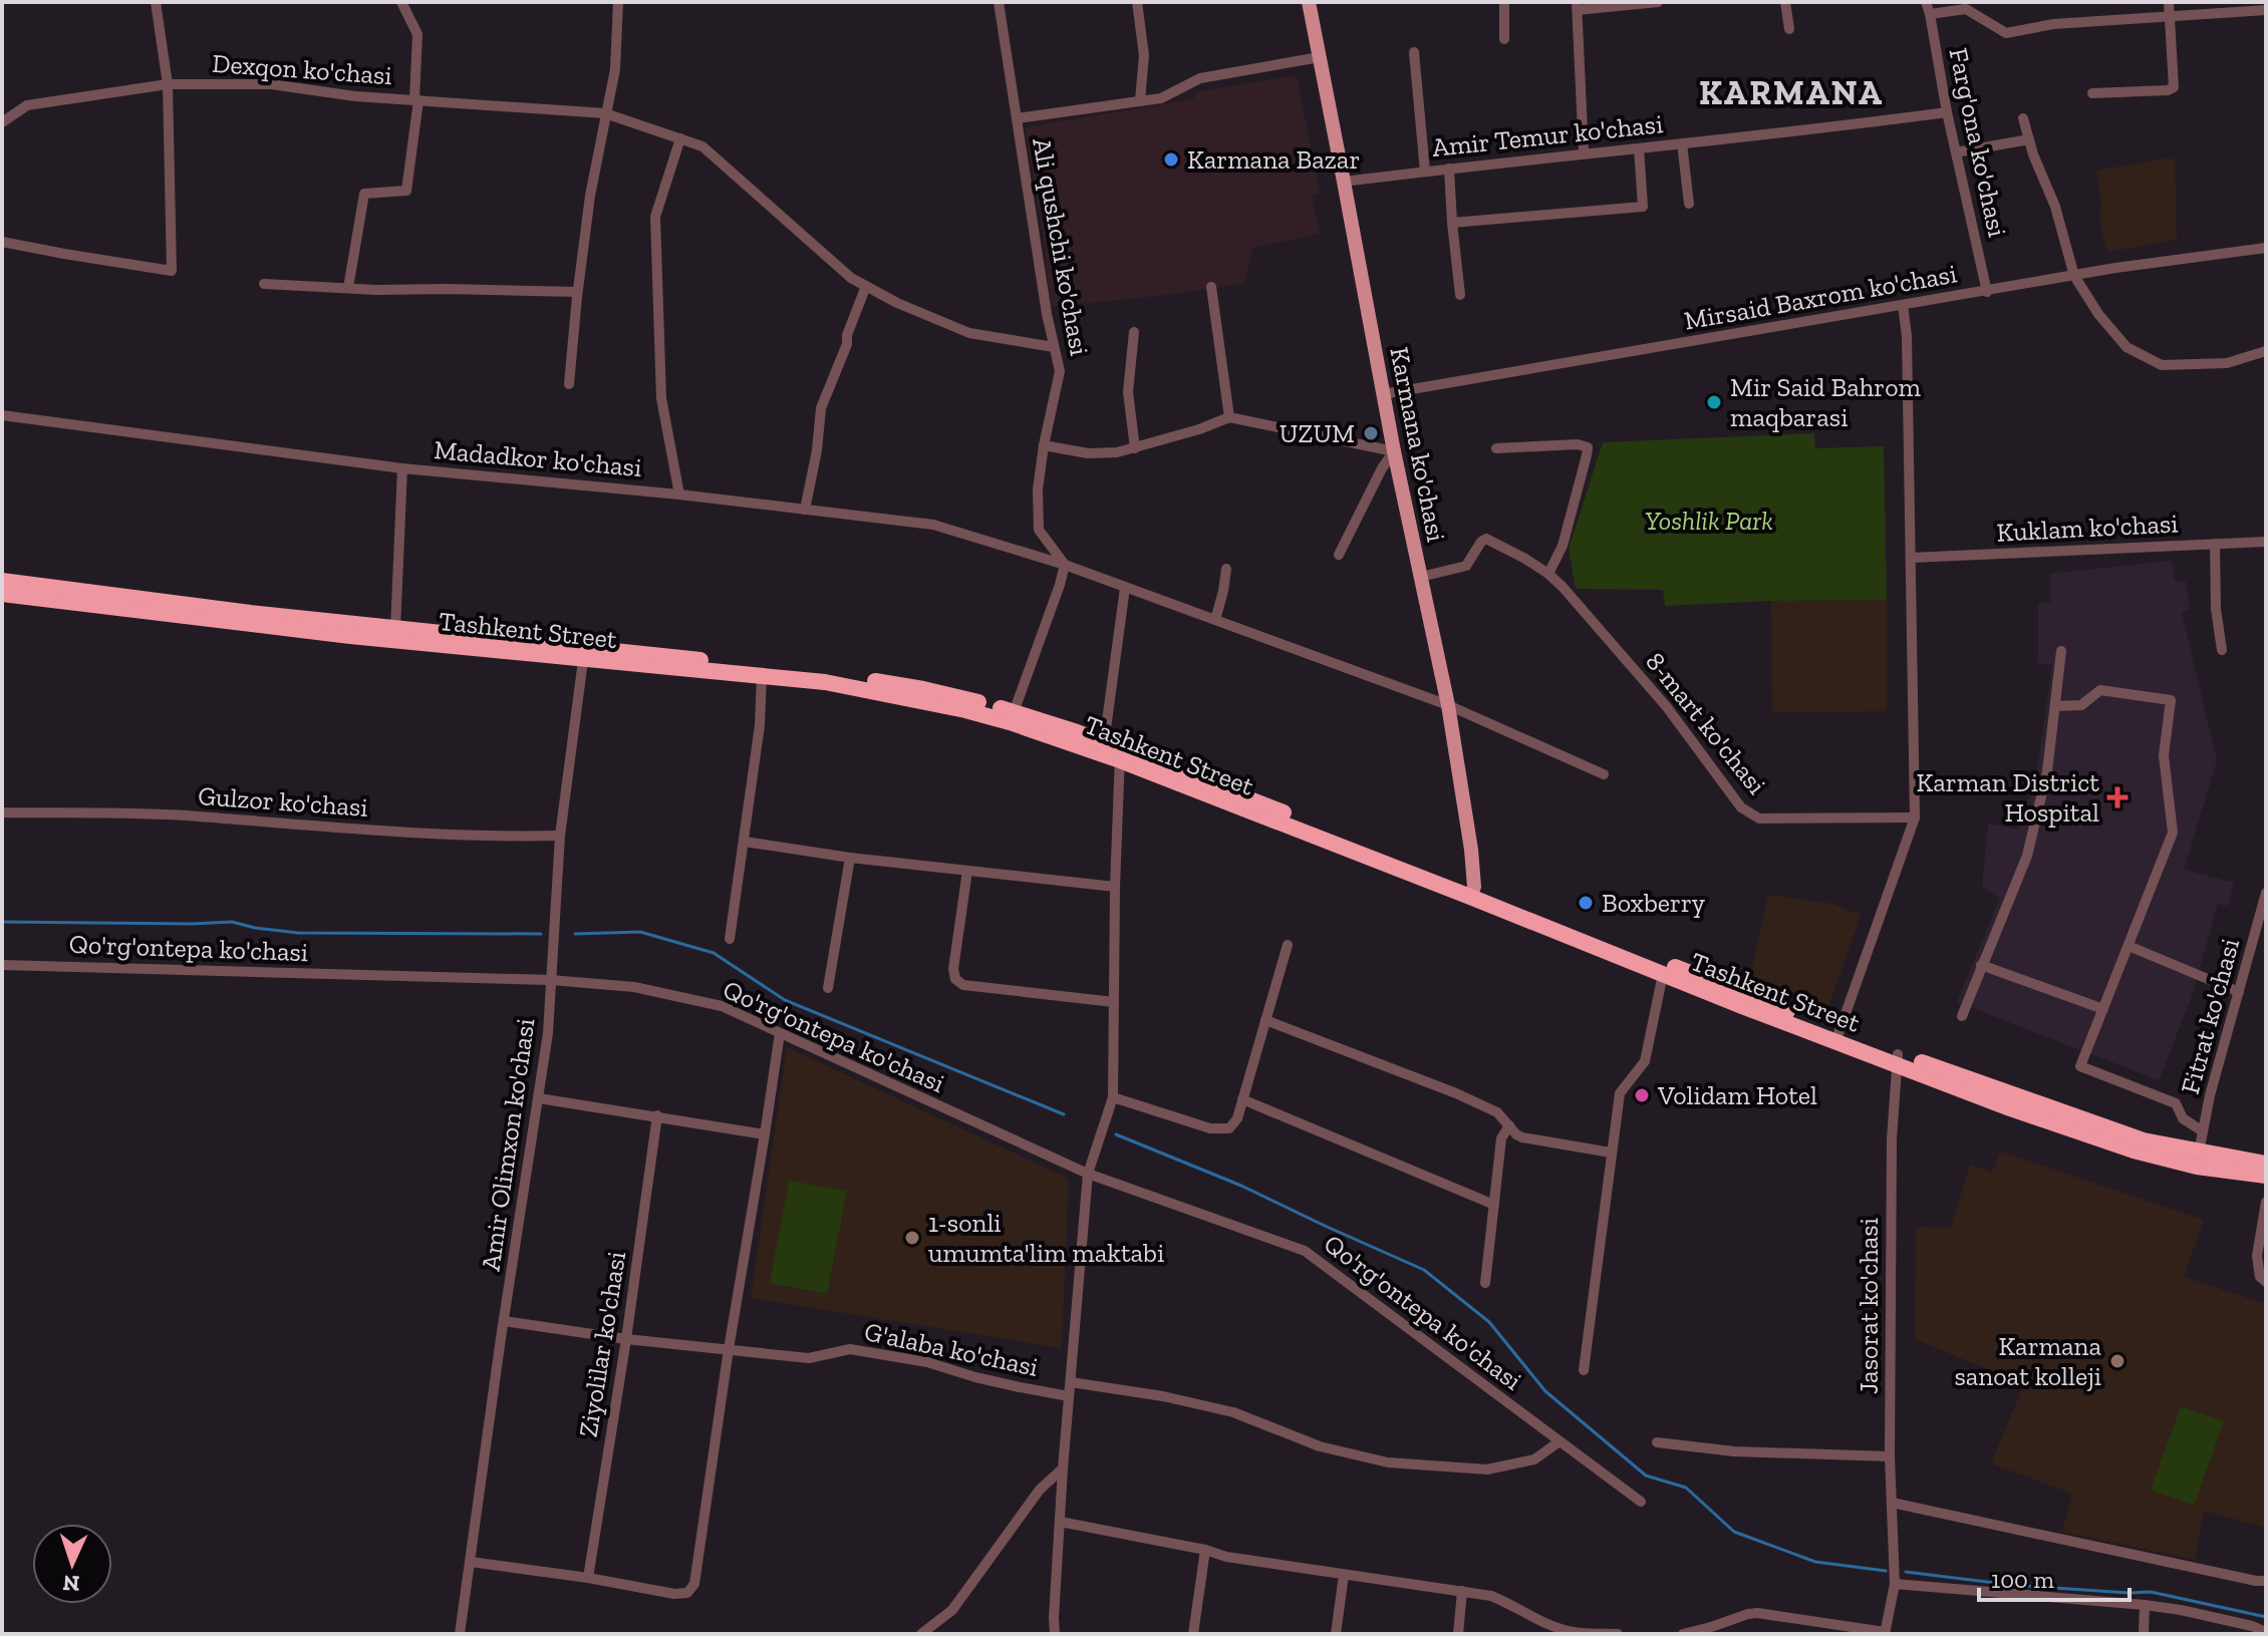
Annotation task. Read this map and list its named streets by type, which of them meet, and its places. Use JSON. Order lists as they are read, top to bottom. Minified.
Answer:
{"streets":{"highway":["Tashkent Street"],"main road":["Karmana ko'chasi"],"street":["Dexqon ko'chasi","Amir Temur ko'chasi","Farg'ona ko'chasi","Ali qushchi ko'chasi","Mirsaid Baxrom ko'chasi","Madadkor ko'chasi","Kuklam ko'chasi","8-mart ko'chasi","Gulzor ko'chasi","Qo'rg'ontepa ko'chasi","Fitrat ko'chasi","Amir Olimxon ko'chasi","Jasorat ko'chasi","Ziyolilar ko'chasi","G'alaba ko'chasi"]},"crossings":[["Dexqon ko'chasi","Ali qushchi ko'chasi"],["Amir Temur ko'chasi","Farg'ona ko'chasi"],["Amir Temur ko'chasi","Karmana ko'chasi"],["Farg'ona ko'chasi","Mirsaid Baxrom ko'chasi"],["Ali qushchi ko'chasi","Madadkor ko'chasi"],["Mirsaid Baxrom ko'chasi","Karmana ko'chasi"],["Karmana ko'chasi","Madadkor ko'chasi"],["Karmana ko'chasi","Tashkent Street"],["Karmana ko'chasi","8-mart ko'chasi"],["Tashkent Street","Fitrat ko'chasi"],["Tashkent Street","Amir Olimxon ko'chasi"],["Tashkent Street","Jasorat ko'chasi"],["Gulzor ko'chasi","Amir Olimxon ko'chasi"],["Qo'rg'ontepa ko'chasi","Amir Olimxon ko'chasi"],["Amir Olimxon ko'chasi","G'alaba ko'chasi"],["Ziyolilar ko'chasi","G'alaba ko'chasi"]],"districts":["KARMANA"],"parks":["Yoshlik Park"],"places":{"other":["Karmana Bazar","Mir Said Bahrom maqbarasi","UZUM","Boxberry","Volidam Hotel","1-sonli umumta'lim maktabi","Karmana sanoat kolleji"],"health":["Karman District Hospital"]},"scale_bar":"100 m","north":"bottom"}
